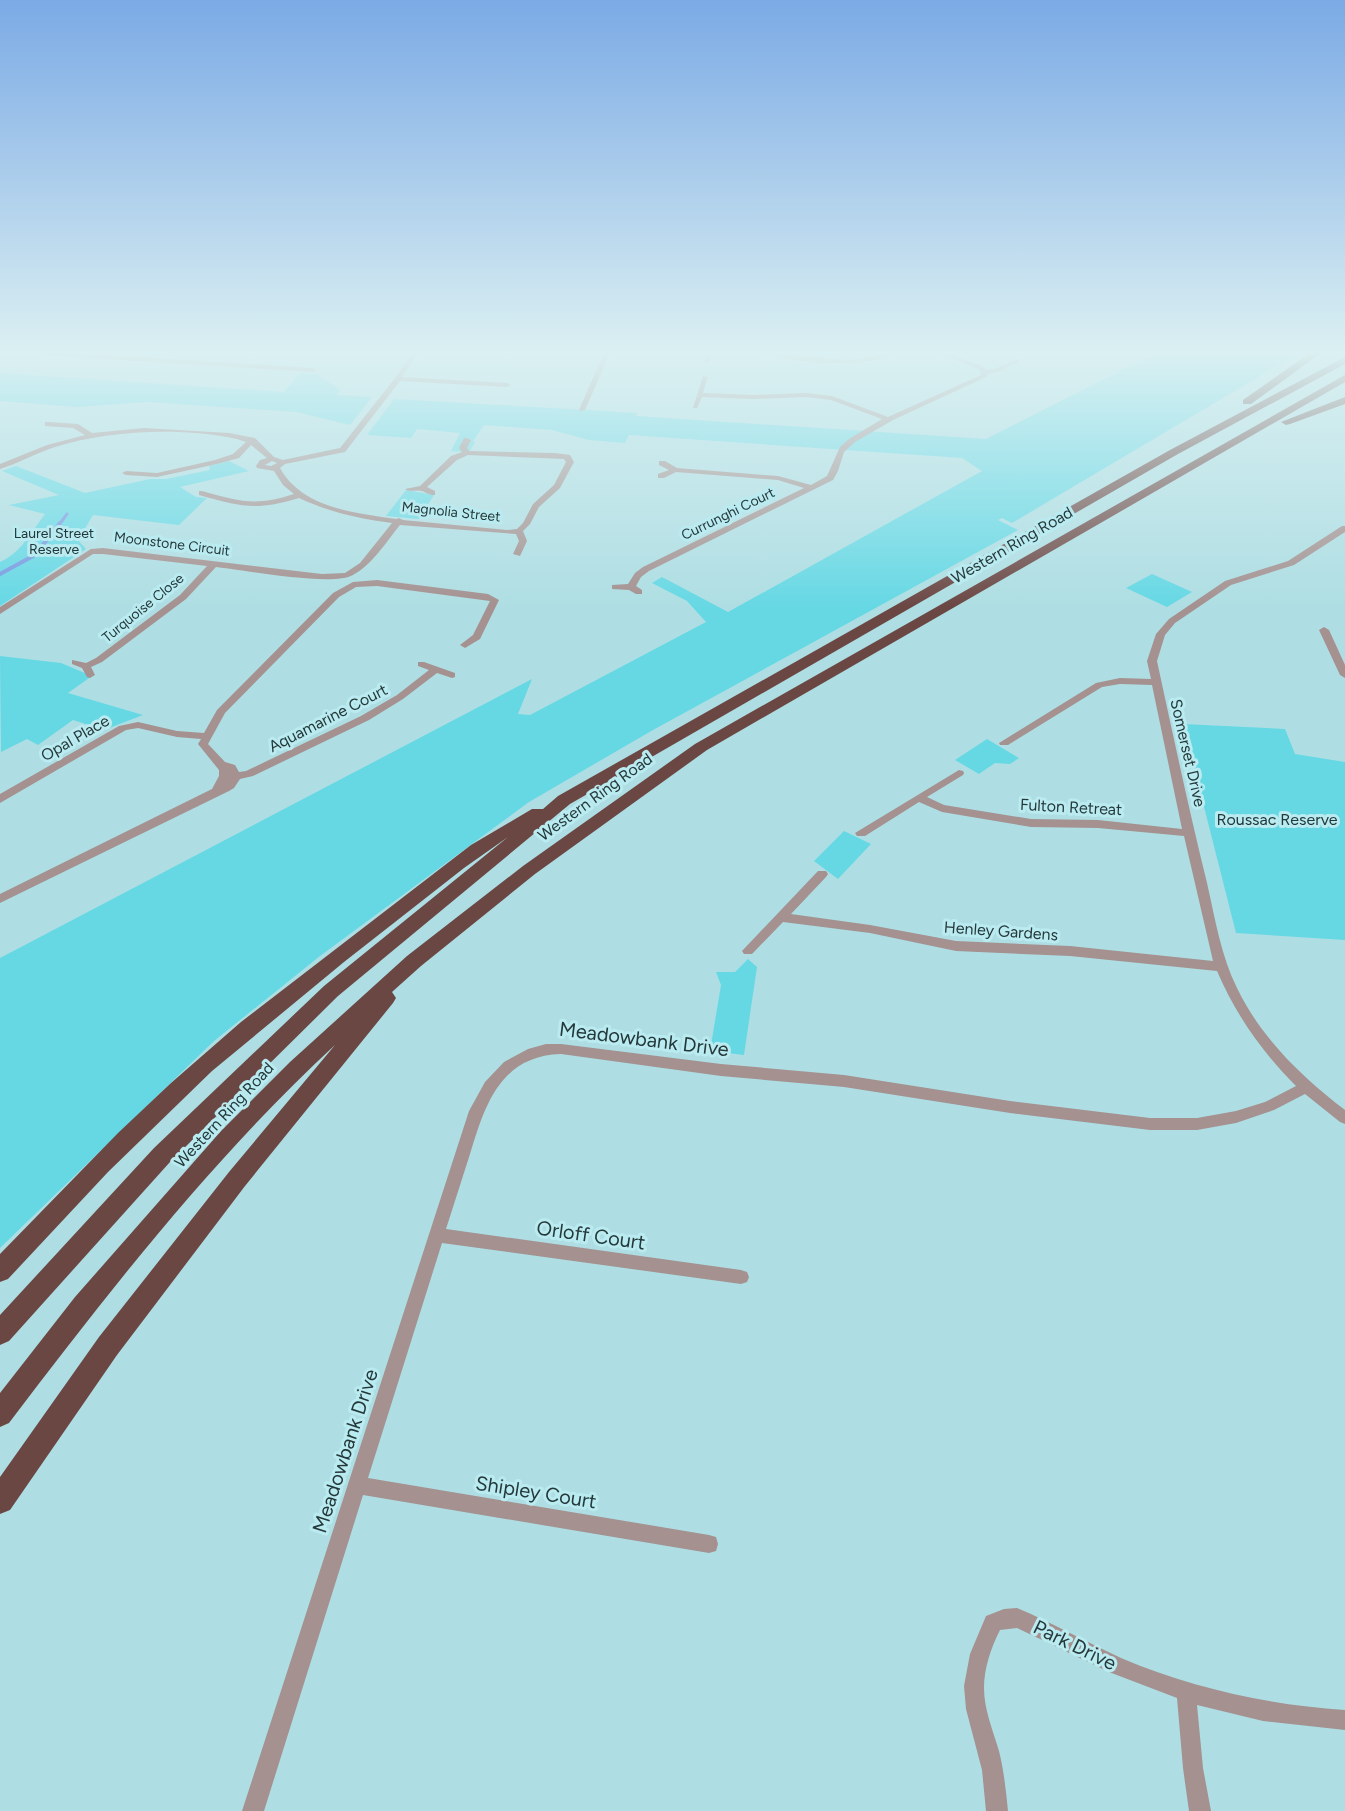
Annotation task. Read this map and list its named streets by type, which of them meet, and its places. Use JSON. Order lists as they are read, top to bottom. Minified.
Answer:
{"streets":{"highway":["Western Ring Road"],"street":["Magnolia Street","Currunghi Court","Moonstone Circuit","Turquoise Close","Aquamarine Court","Opal Place","Somerset Drive","Fulton Retreat","Henley Gardens","Meadowbank Drive","Orloff Court","Shipley Court","Park Drive"]},"crossings":[["Moonstone Circuit","Turquoise Close"],["Somerset Drive","Fulton Retreat"],["Somerset Drive","Henley Gardens"],["Somerset Drive","Meadowbank Drive"],["Meadowbank Drive","Orloff Court"],["Meadowbank Drive","Shipley Court"]],"parks":["Laurel Street Reserve","Roussac Reserve"]}
